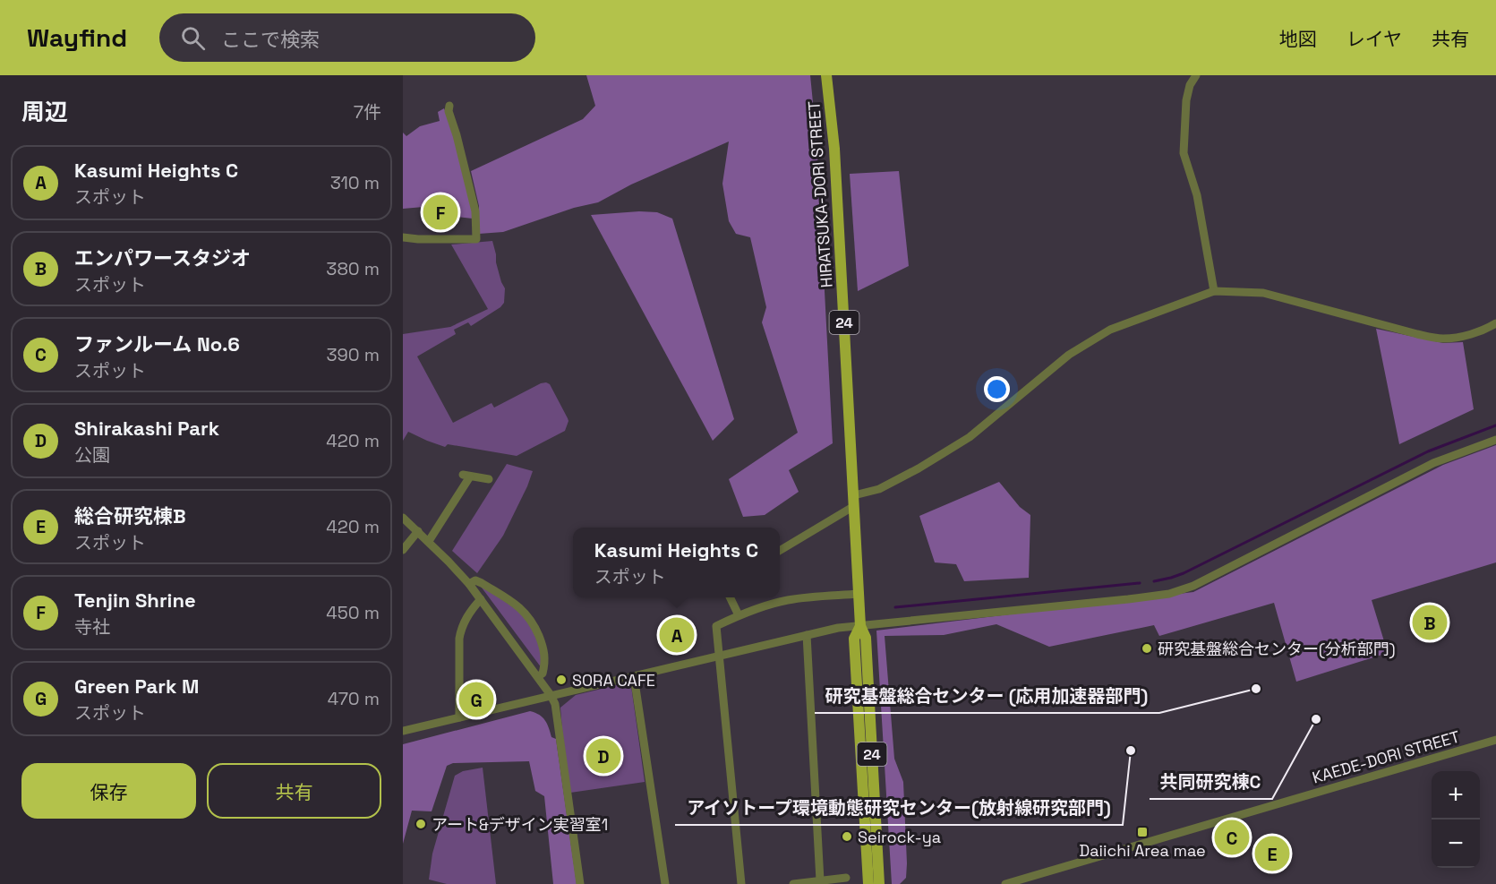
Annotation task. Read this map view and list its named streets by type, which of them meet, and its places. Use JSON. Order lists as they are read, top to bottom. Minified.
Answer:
{"streets":{"main road":["HIRATSUKA-DORI STREET","24"],"street":["KAEDE-DORI STREET"]},"crossings":[["HIRATSUKA-DORI STREET","24"]],"places":{"other":["研究基盤総合センター(分析部門)","SORA CAFE","研究基盤総合センター (応用加速器部門)","共同研究棟C","アイソトープ環境動態研究センター(放射線研究部門)","アート&デザイン実習室1","Seirock-ya"],"transit":["Daiichi Area mae"]},"page":{"header":"Wayfind","search":"ここで検索","nav":["地図","レイヤ","共有"],"heading":["周辺","7件"],"list":[{"mark":"A","name":"Kasumi Heights C","note":"スポット","value":"310 m"},{"mark":"B","name":"エンパワースタジオ","note":"スポット","value":"380 m"},{"mark":"C","name":"ファンルーム No.6","note":"スポット","value":"390 m"},{"mark":"D","name":"Shirakashi Park","note":"公園","value":"420 m"},{"mark":"E","name":"総合研究棟B","note":"スポット","value":"420 m"},{"mark":"F","name":"Tenjin Shrine","note":"寺社","value":"450 m"},{"mark":"G","name":"Green Park M","note":"スポット","value":"470 m"}],"pins":["F","B","A","G","D","C","E"],"popup":["Kasumi Heights C","スポット"],"buttons":["保存","共有"],"map_buttons":["+","−"]}}
